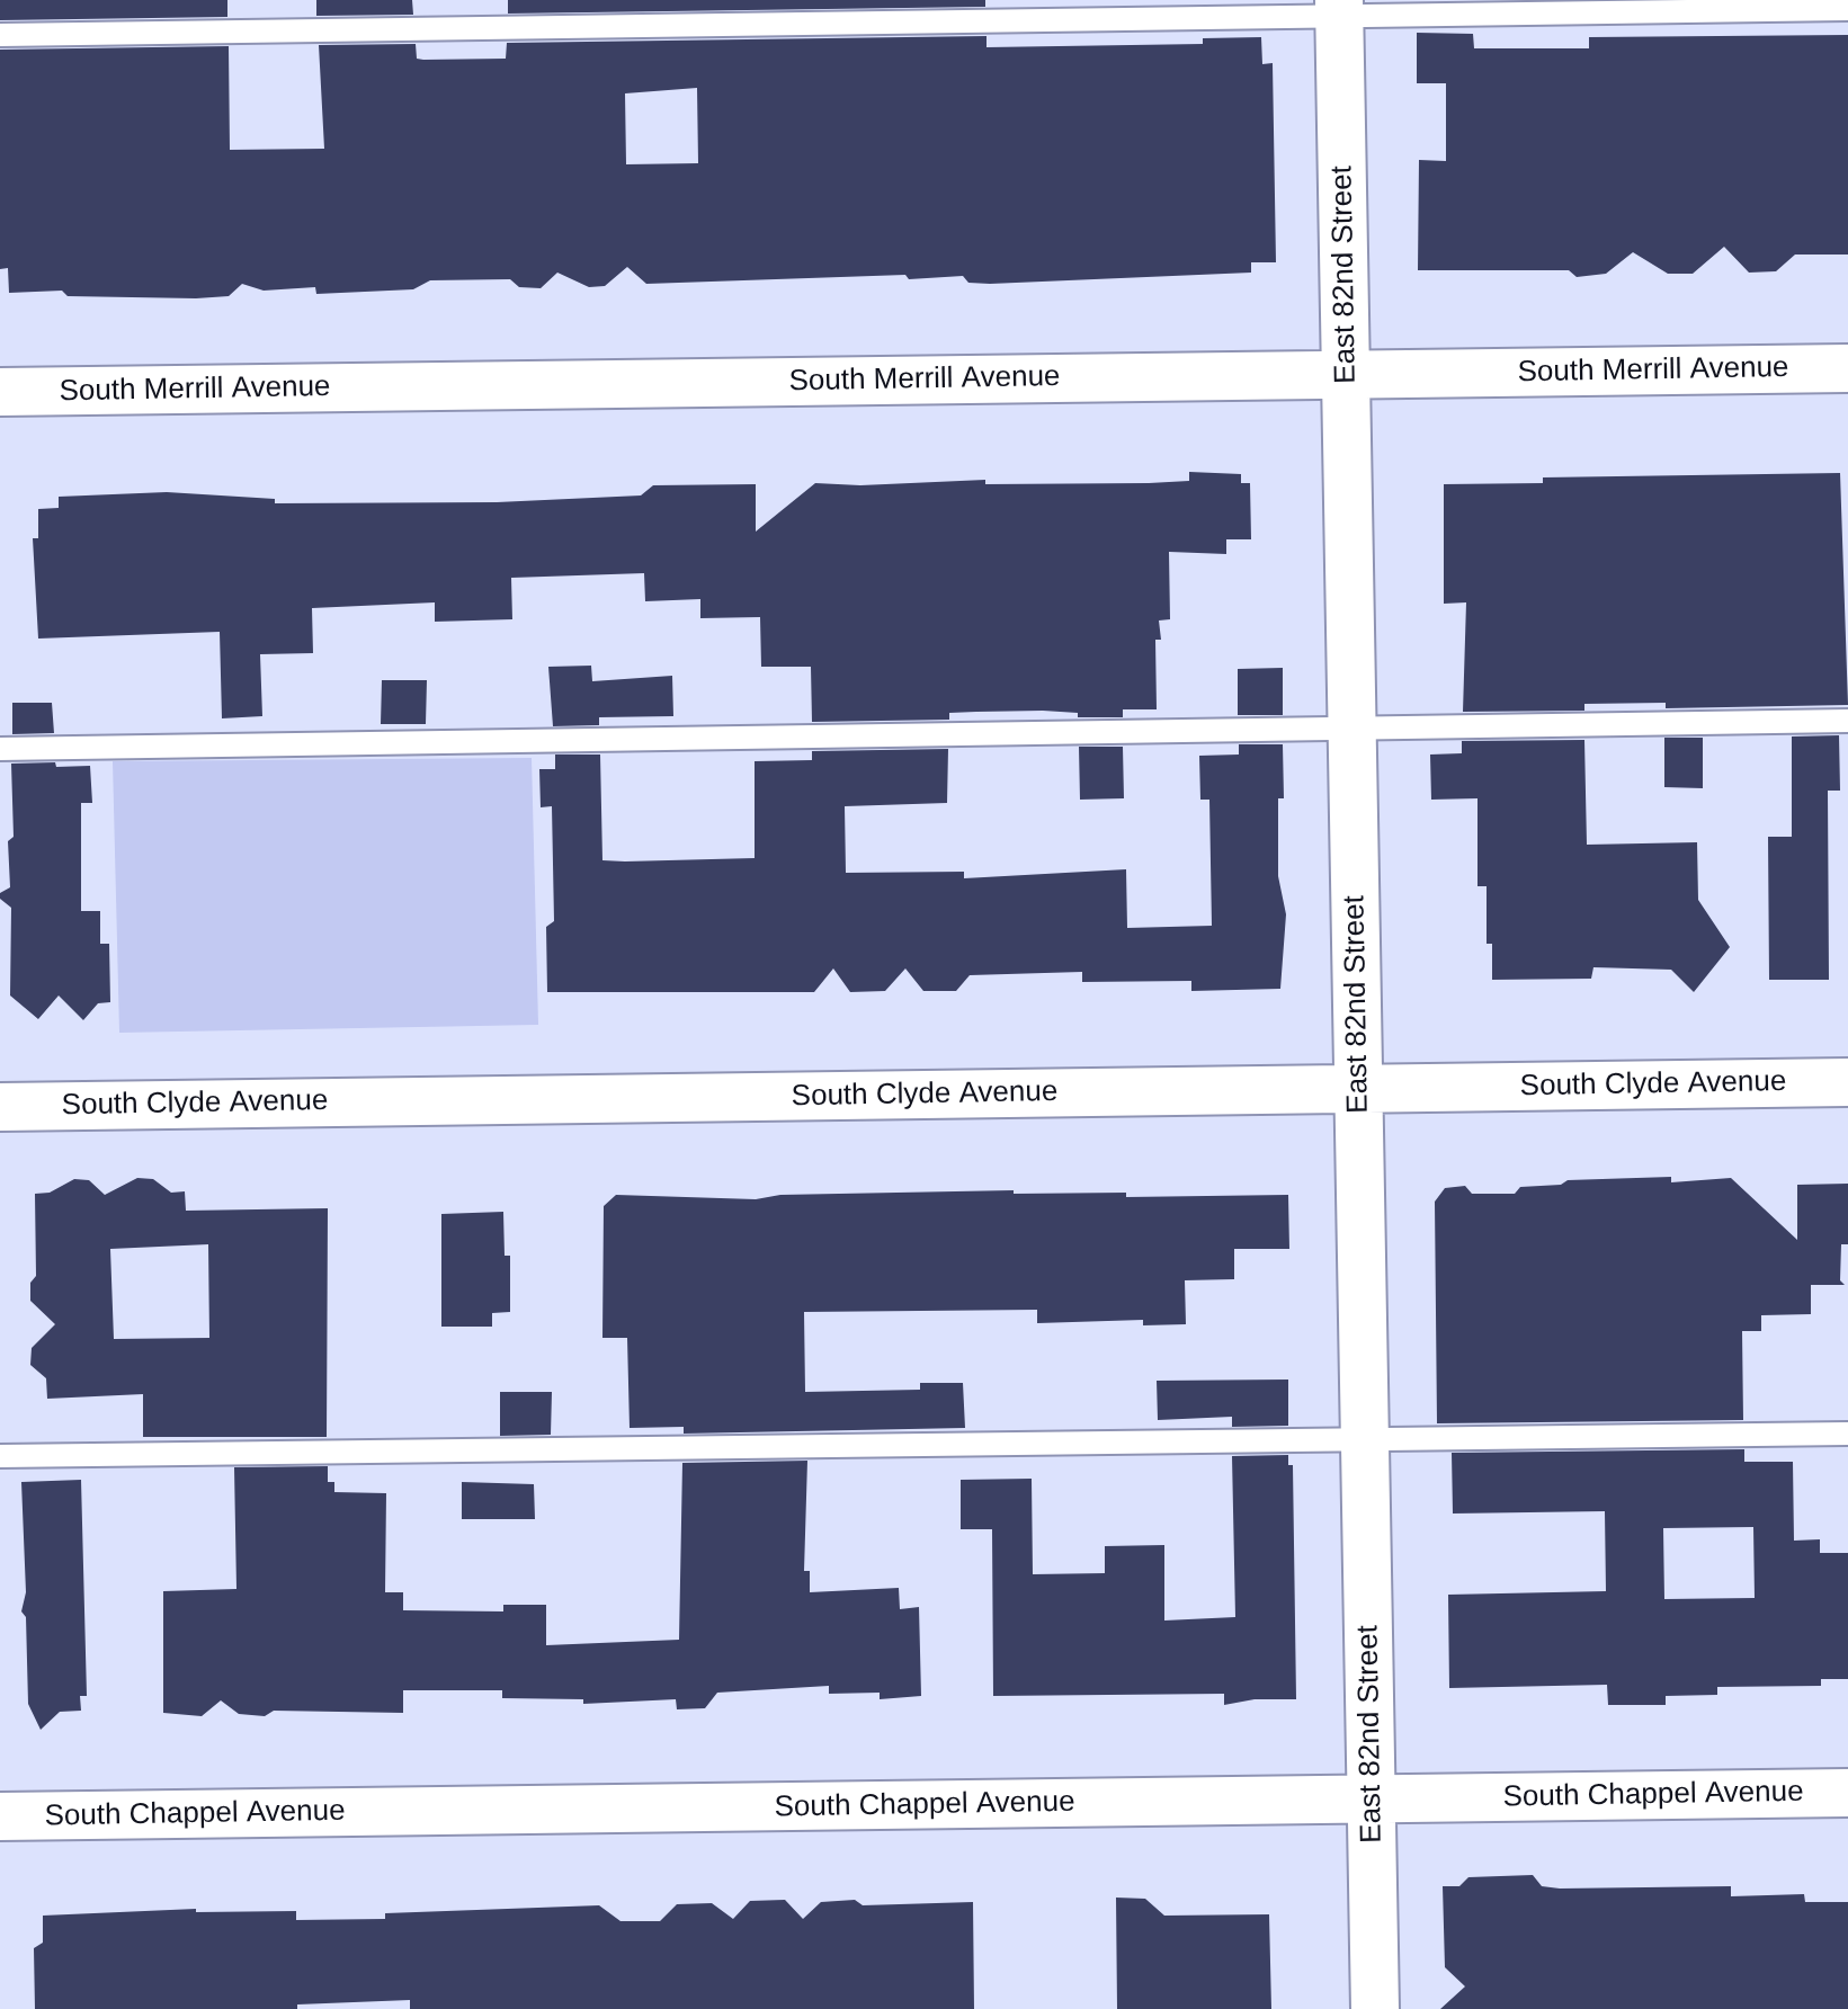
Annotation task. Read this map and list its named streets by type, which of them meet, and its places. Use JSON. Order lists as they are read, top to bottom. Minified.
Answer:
{"streets":{"street":["East 82nd Street","South Merrill Avenue","South Clyde Avenue","South Chappel Avenue"]},"crossings":[["East 82nd Street","South Merrill Avenue"],["East 82nd Street","South Clyde Avenue"],["East 82nd Street","South Chappel Avenue"]]}
